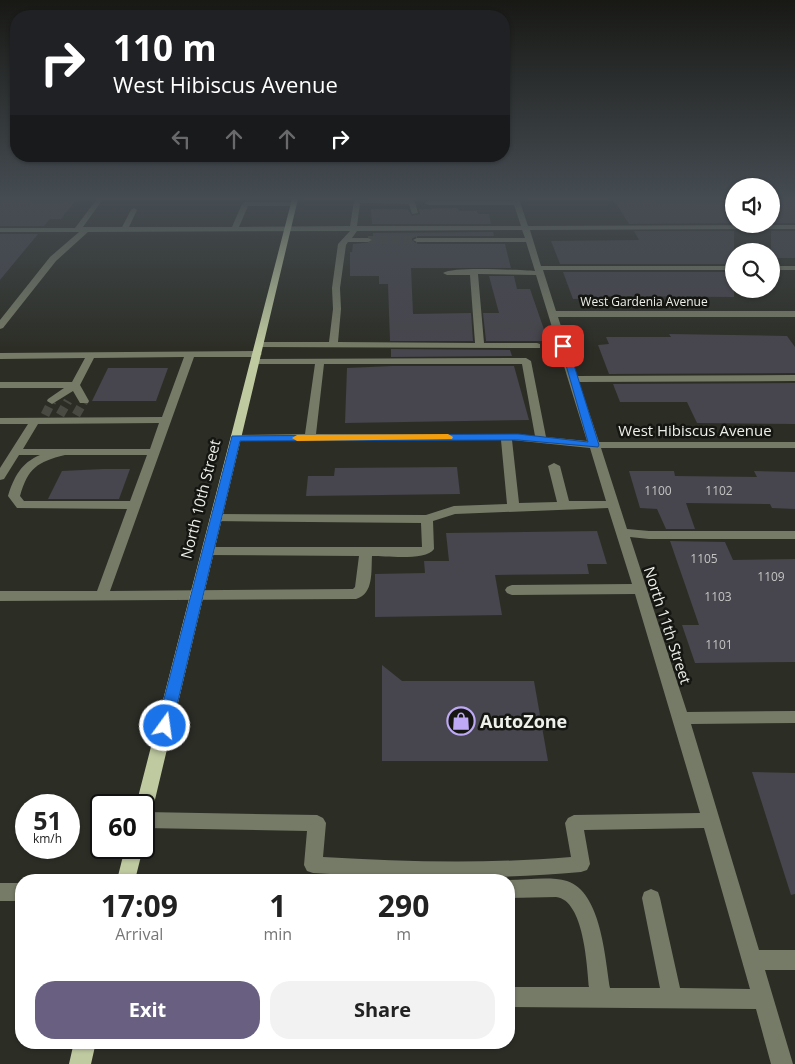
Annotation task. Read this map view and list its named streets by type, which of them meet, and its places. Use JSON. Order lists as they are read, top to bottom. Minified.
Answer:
{"streets":{"main road":["North 10th Street"],"street":["West Gardenia Avenue","West Hibiscus Avenue","North 11th Street"]},"crossings":[["West Gardenia Avenue","North 11th Street"],["West Hibiscus Avenue","North 10th Street"],["West Hibiscus Avenue","North 11th Street"]],"places":{"shop":["AutoZone"]},"house_numbers":["1100","1102","1105","1109","1103","1101"],"page":{"turn":["110 m","West Hibiscus Avenue"],"speed":"51 km/h","limit":"60","eta":["17:09","Arrival","1","min","290","m"],"buttons":["Exit","Share"]}}
